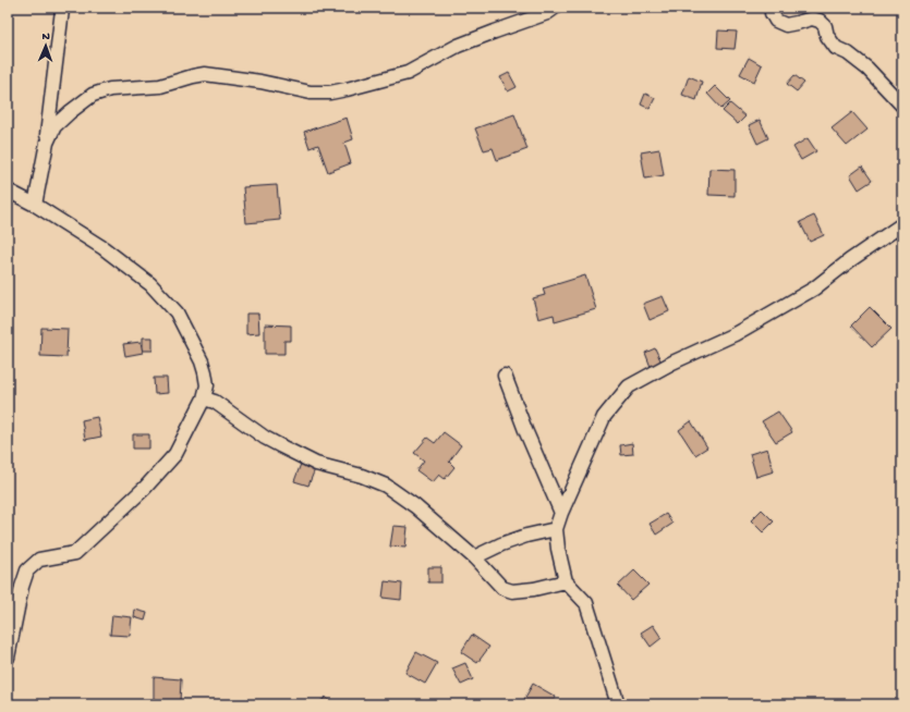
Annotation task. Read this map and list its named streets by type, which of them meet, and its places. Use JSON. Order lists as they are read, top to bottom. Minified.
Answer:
{"north":"top"}
